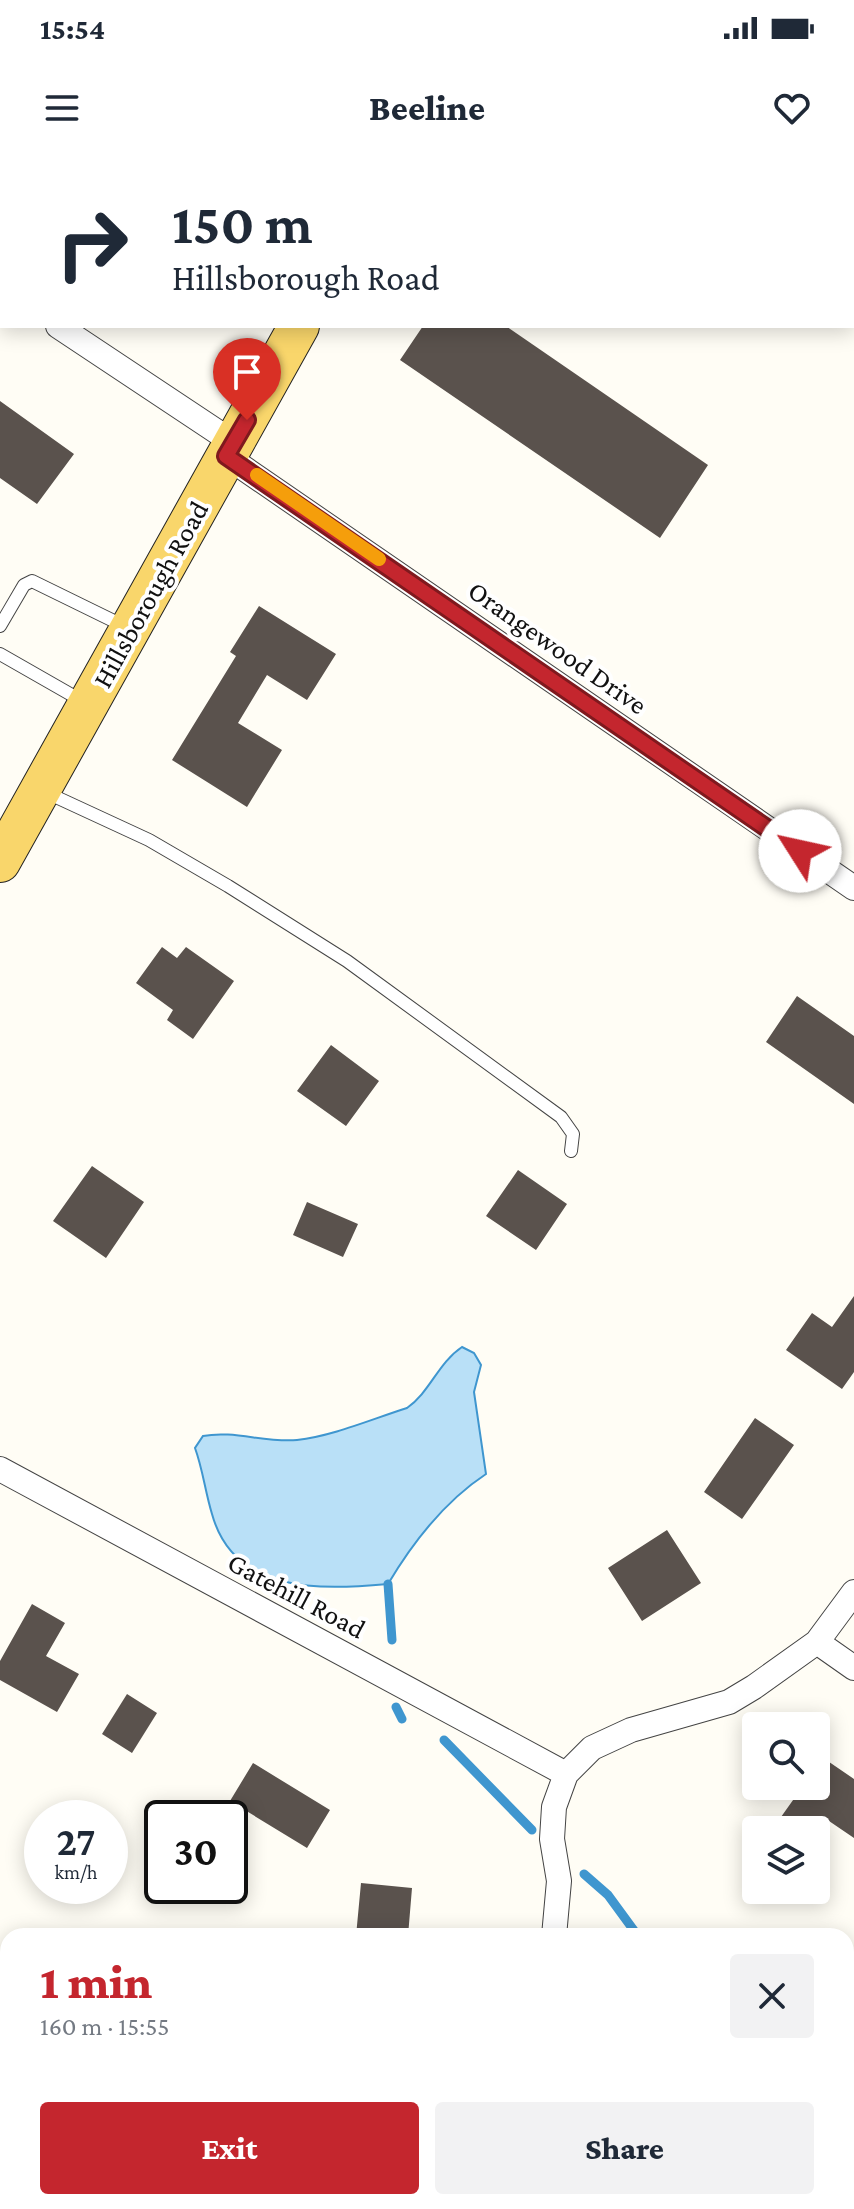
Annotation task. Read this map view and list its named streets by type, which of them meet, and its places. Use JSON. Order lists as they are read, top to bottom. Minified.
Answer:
{"streets":{"main road":["Hillsborough Road"],"street":["Orangewood Drive","Gatehill Road"]},"crossings":[["Hillsborough Road","Orangewood Drive"]],"page":{"status":"15:54","header":"Beeline","turn":["150 m","Hillsborough Road"],"speed":"27 km/h","limit":"30","heading":["1 min","160 m · 15:55"],"buttons":["Exit","Share"]}}
